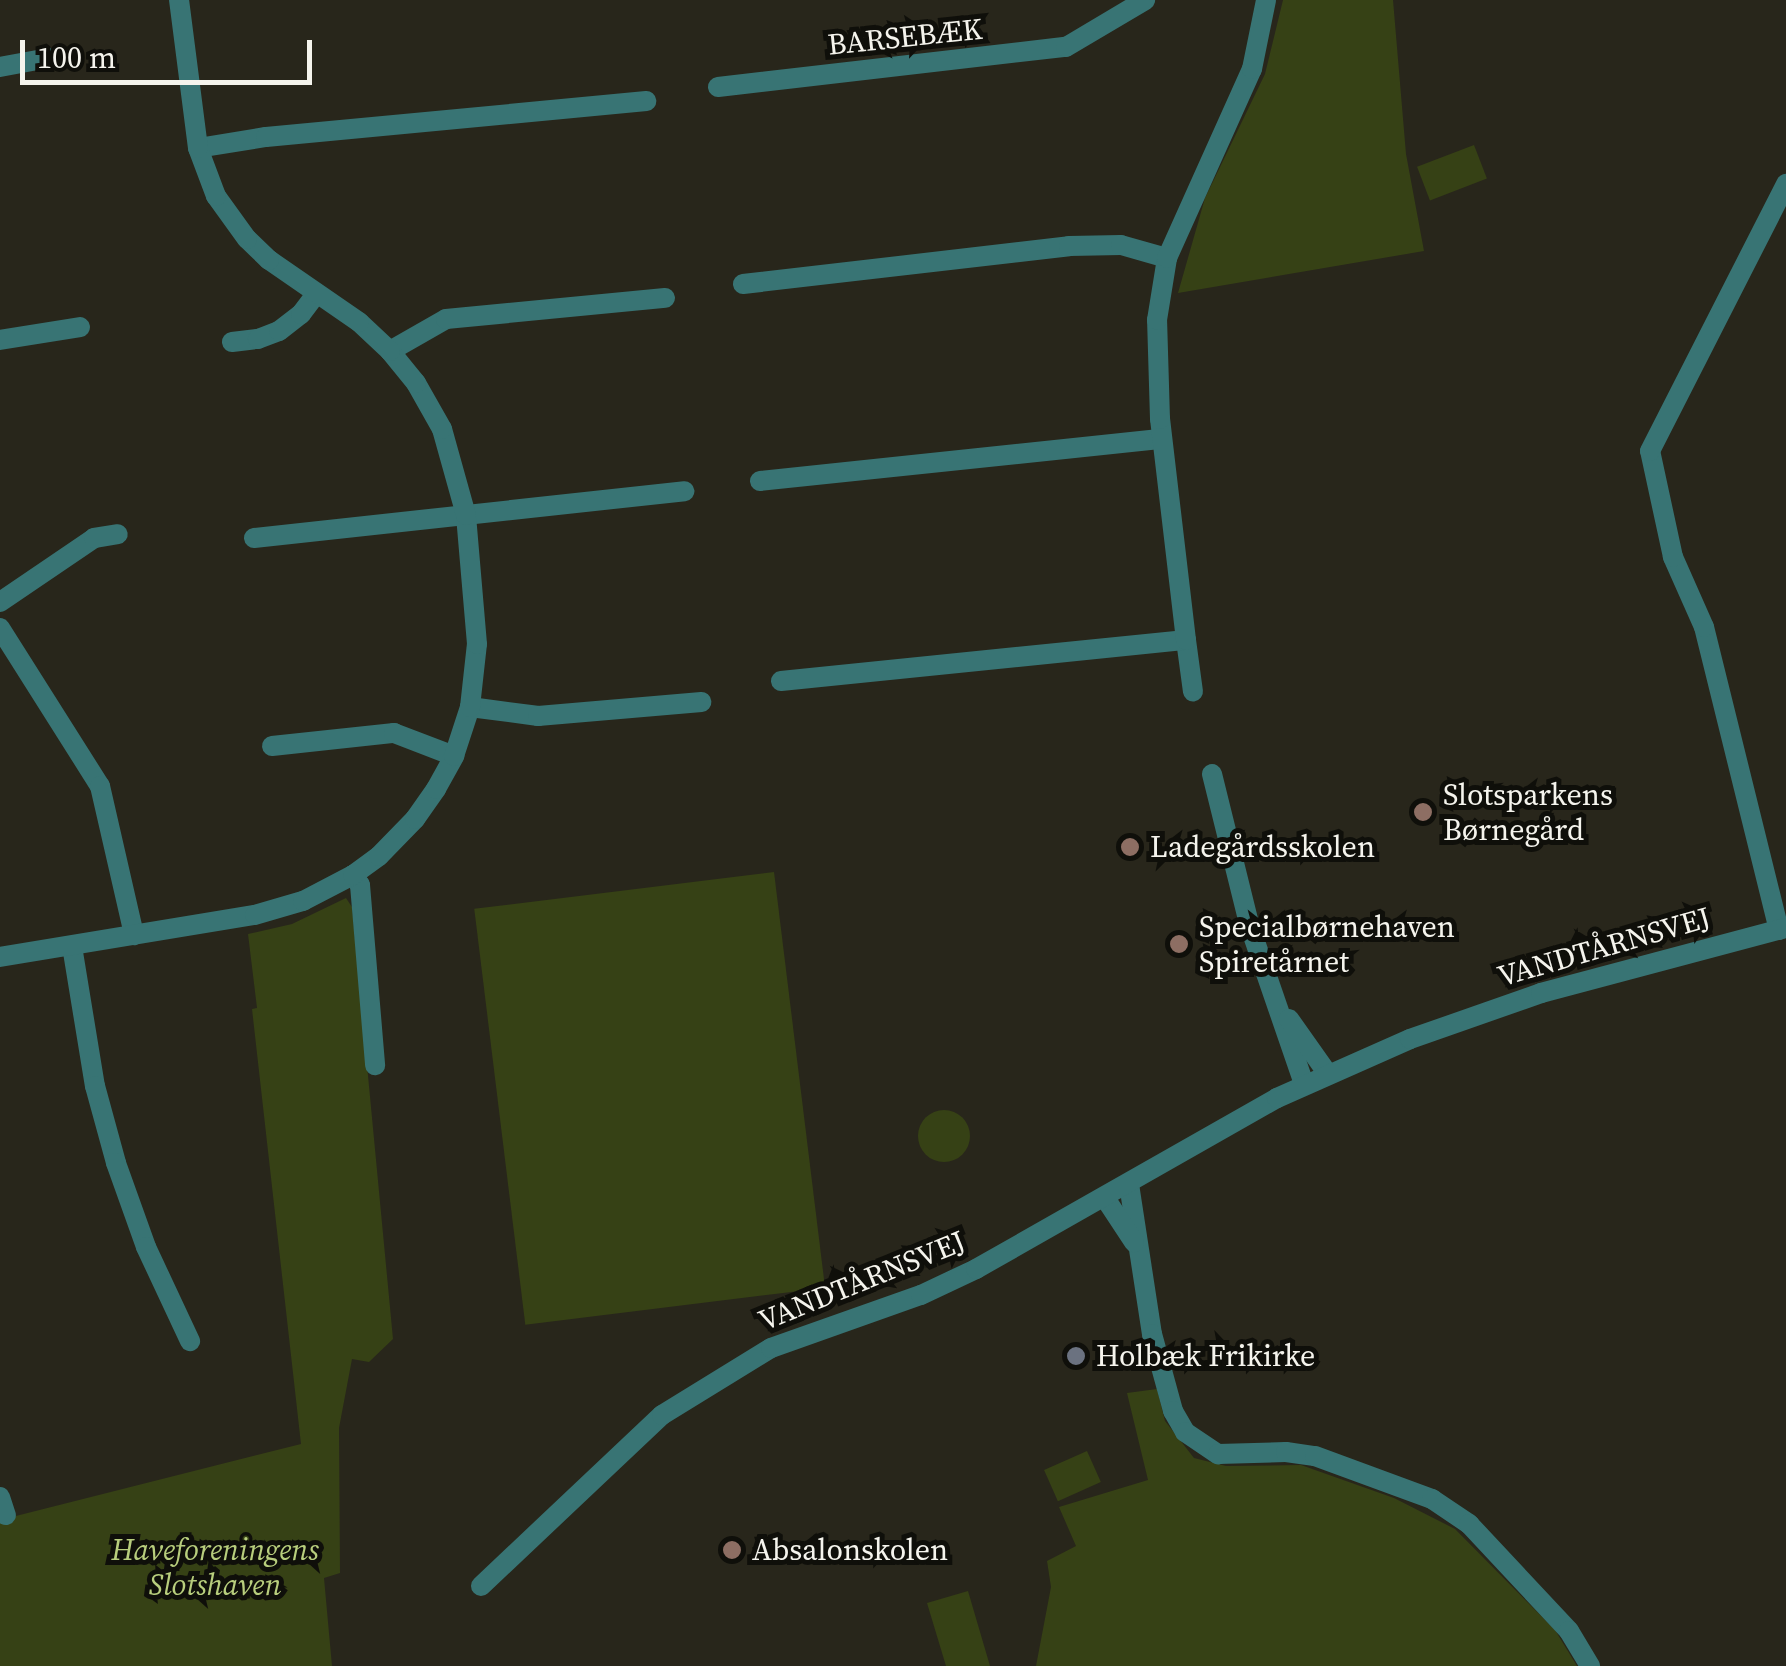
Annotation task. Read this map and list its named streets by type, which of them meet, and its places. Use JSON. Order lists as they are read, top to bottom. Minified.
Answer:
{"streets":{"street":["BARSEBÆK","VANDTÅRNSVEJ"]},"parks":["Haveforeningens Slotshaven"],"places":["Slotsparkens Børnegård","Ladegårdsskolen","Specialbørnehaven Spiretårnet","Holbæk Frikirke","Absalonskolen"],"scale_bar":"100 m"}
